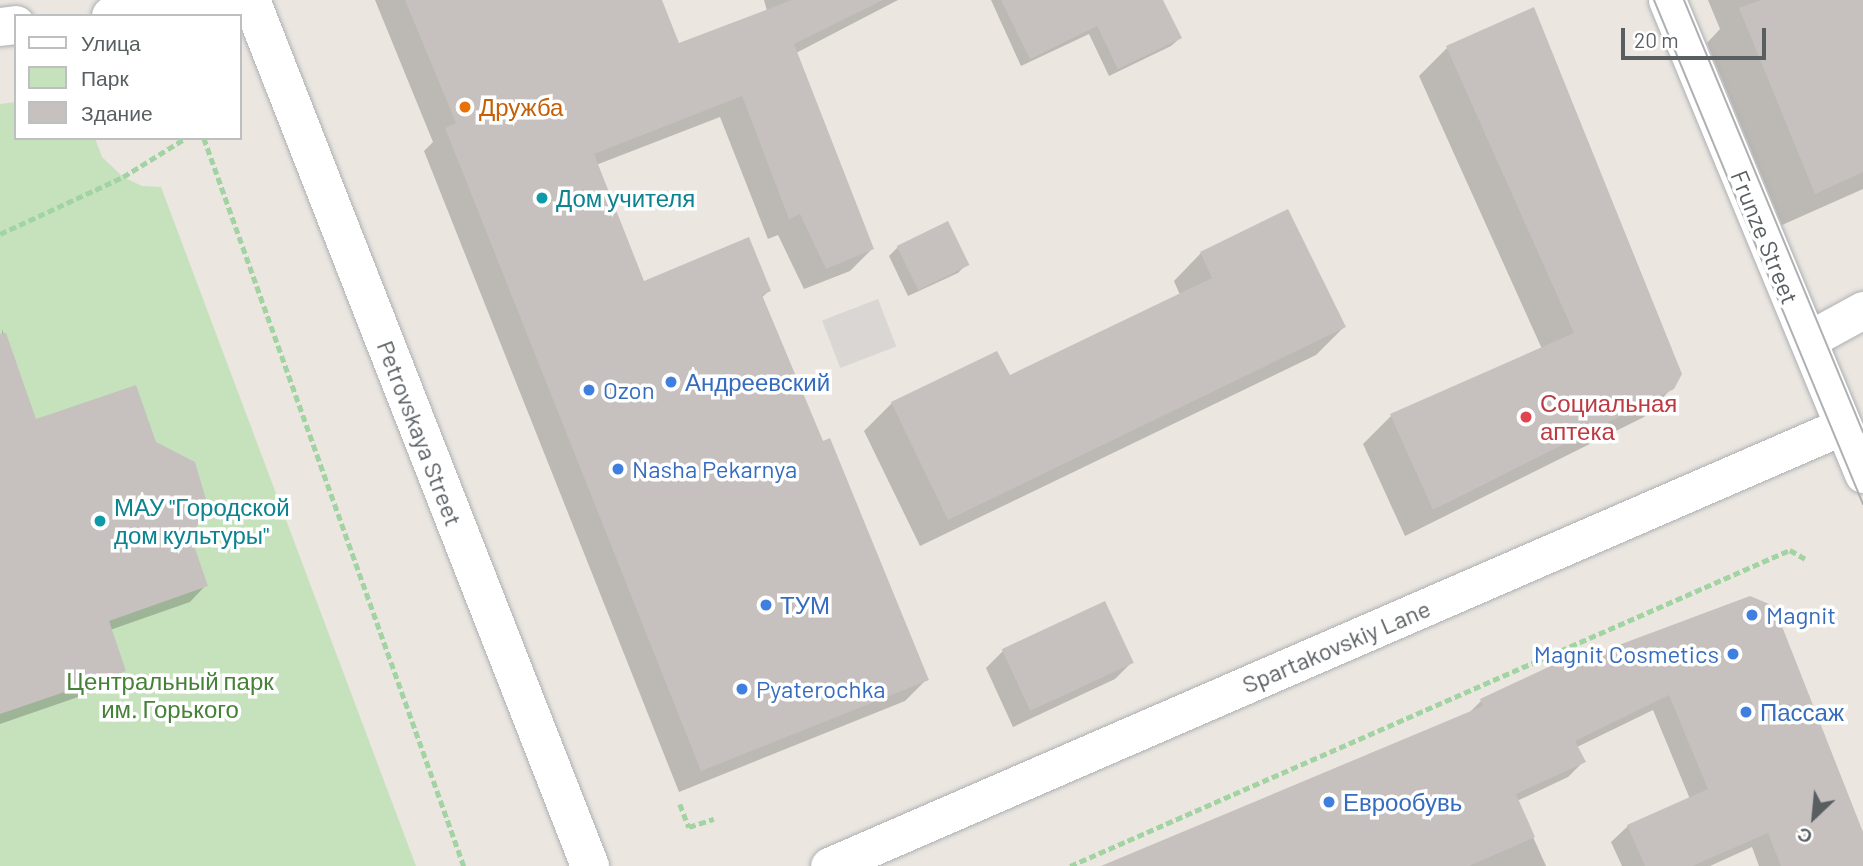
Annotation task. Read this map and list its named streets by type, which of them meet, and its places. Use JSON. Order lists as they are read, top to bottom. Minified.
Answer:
{"streets":{"main road":["Petrovskaya Street"],"street":["Frunze Street","Spartakovskiy Lane"]},"crossings":[["Frunze Street","Spartakovskiy Lane"]],"parks":["Центральный парк им. Горького"],"places":["Дружба","Дом учителя","Андреевский","Ozon","Социальная аптека","Nasha Pekarnya","МАУ \"Городской дом культуры\"","ТУМ","Magnit","Magnit Cosmetics","Pyaterochka","Пассаж","Еврообувь"],"legend":["Улица","Парк","Здание"],"scale_bar":"20 m","north":"bottom left"}
